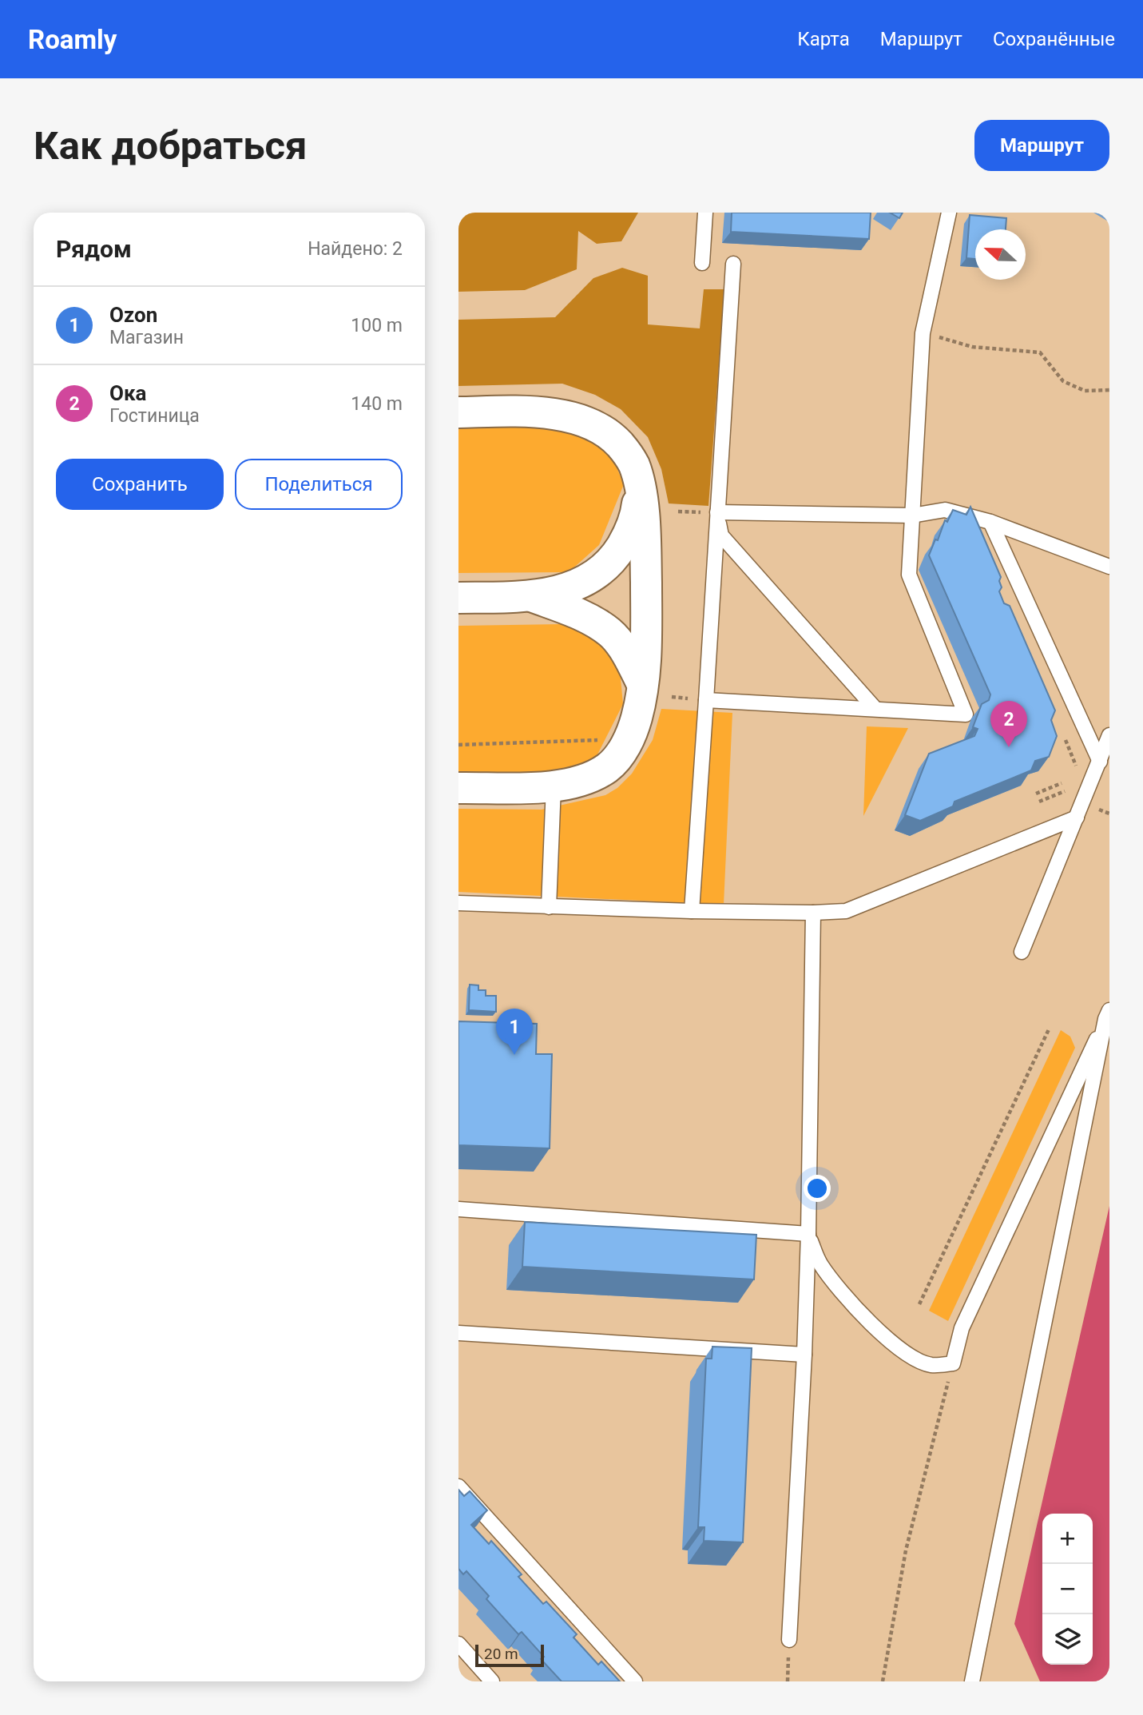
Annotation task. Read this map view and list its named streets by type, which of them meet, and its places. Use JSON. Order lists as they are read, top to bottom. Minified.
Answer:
{"scale_bar":"20 m","north":"left","page":{"header":"Roamly","nav":["Карта","Маршрут","Сохранённые"],"buttons":["Маршрут",["Сохранить","Поделиться"]],"title":"Как добраться","heading":["Рядом","Найдено: 2"],"list":[{"mark":"1","name":"Ozon","note":"Магазин","value":"100 m"},{"mark":"2","name":"Ока","note":"Гостиница","value":"140 m"}],"pins":["2","1"],"map_buttons":["+","−"],"scale":"20 m"}}
